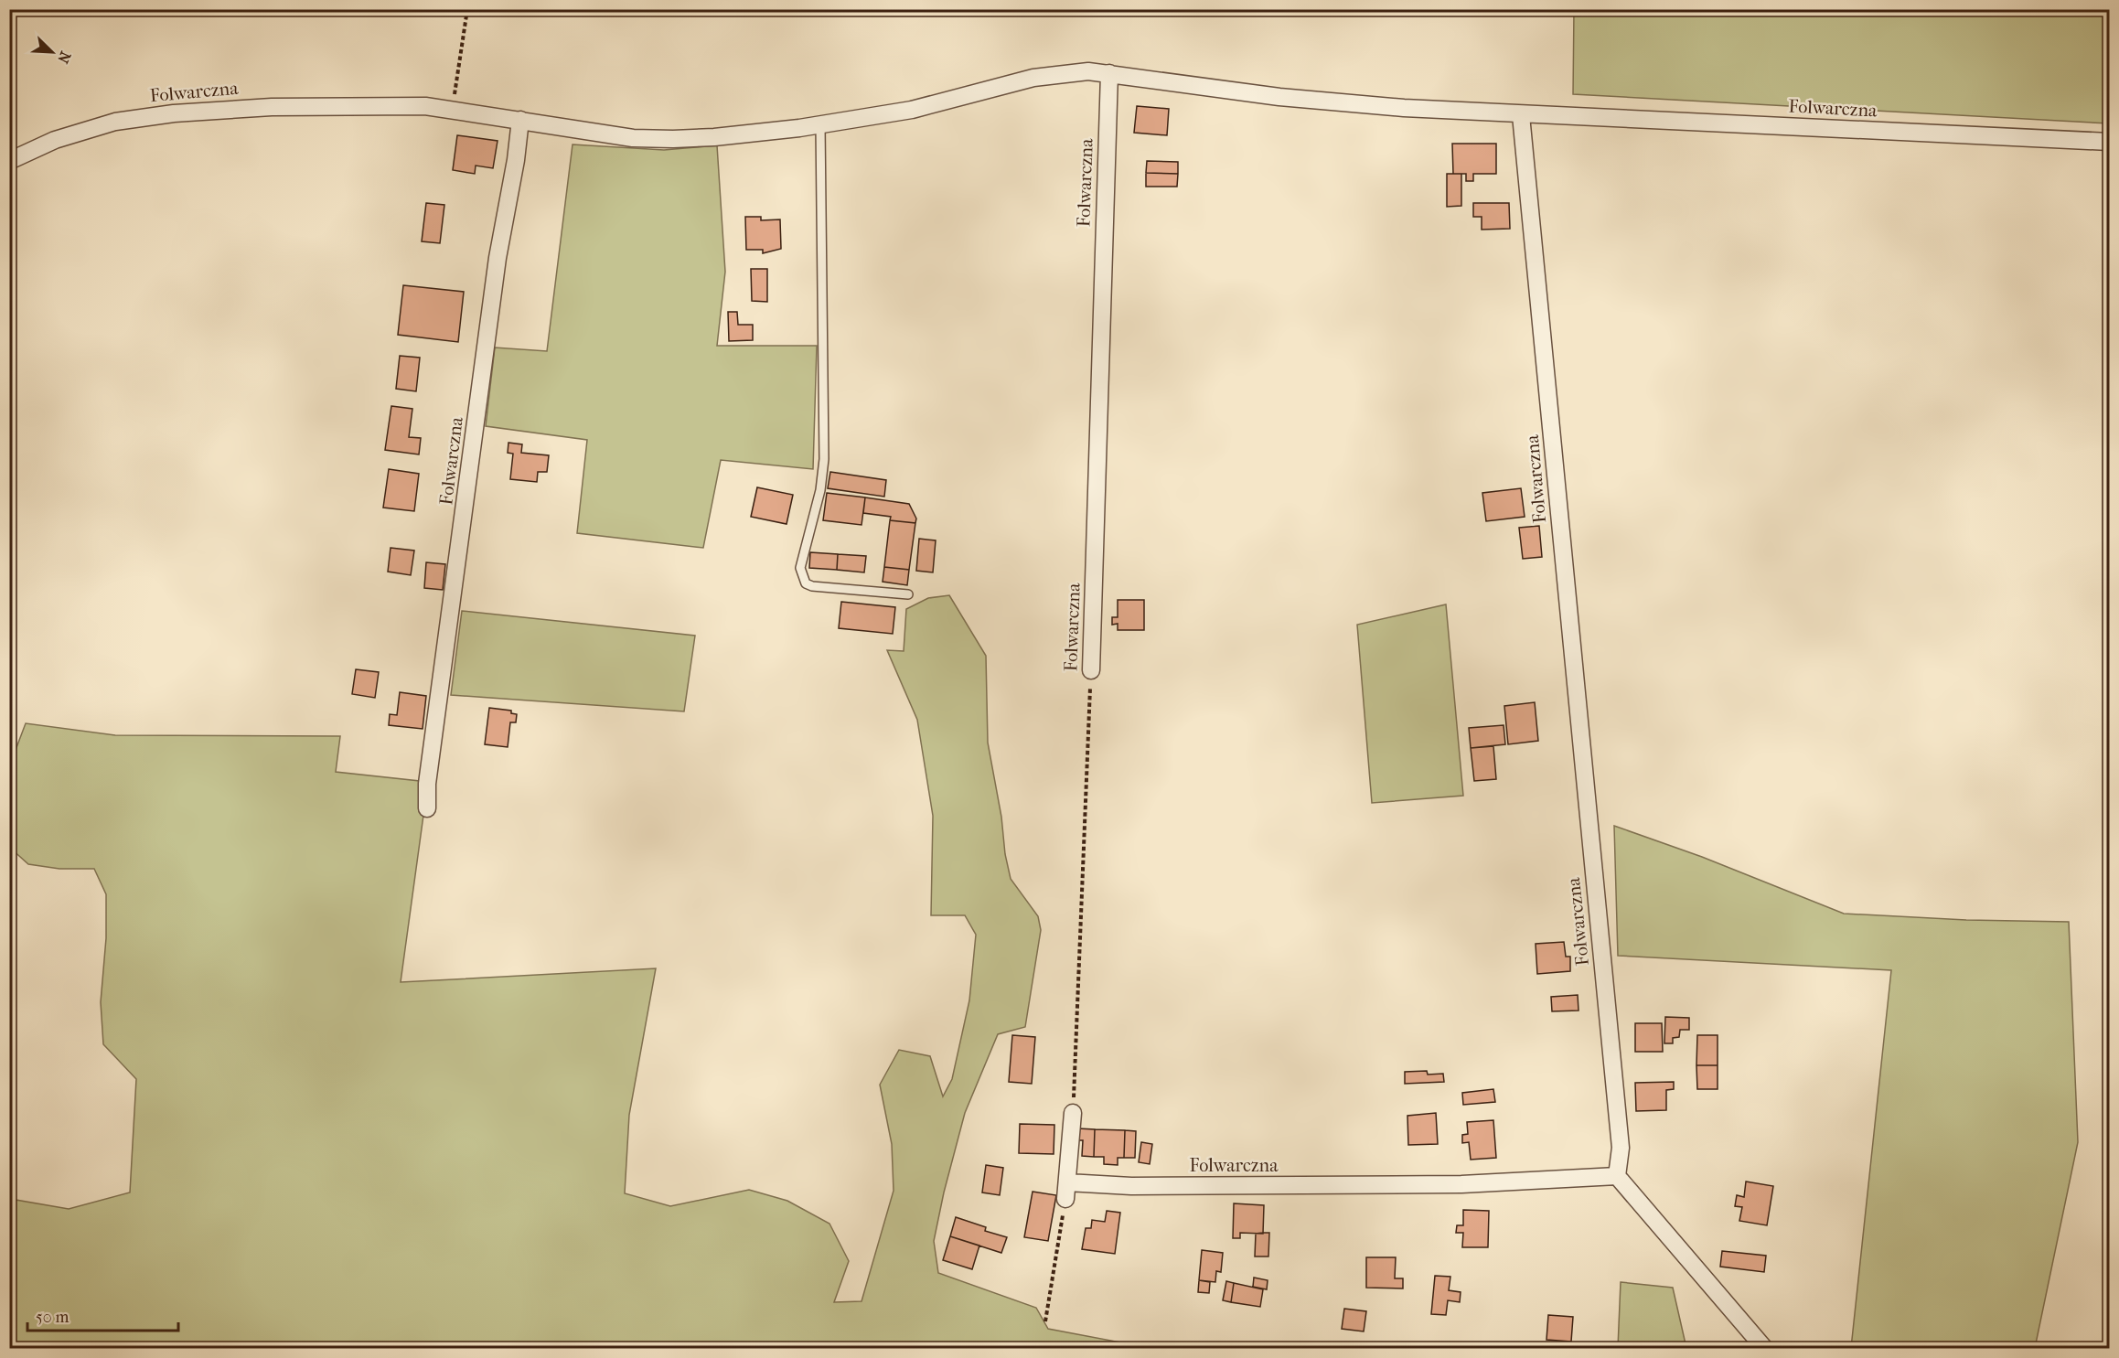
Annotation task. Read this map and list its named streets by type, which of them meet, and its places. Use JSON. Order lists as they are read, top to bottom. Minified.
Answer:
{"streets":{"street":["Folwarczna"]},"scale_bar":"50 m","north":"bottom right"}
